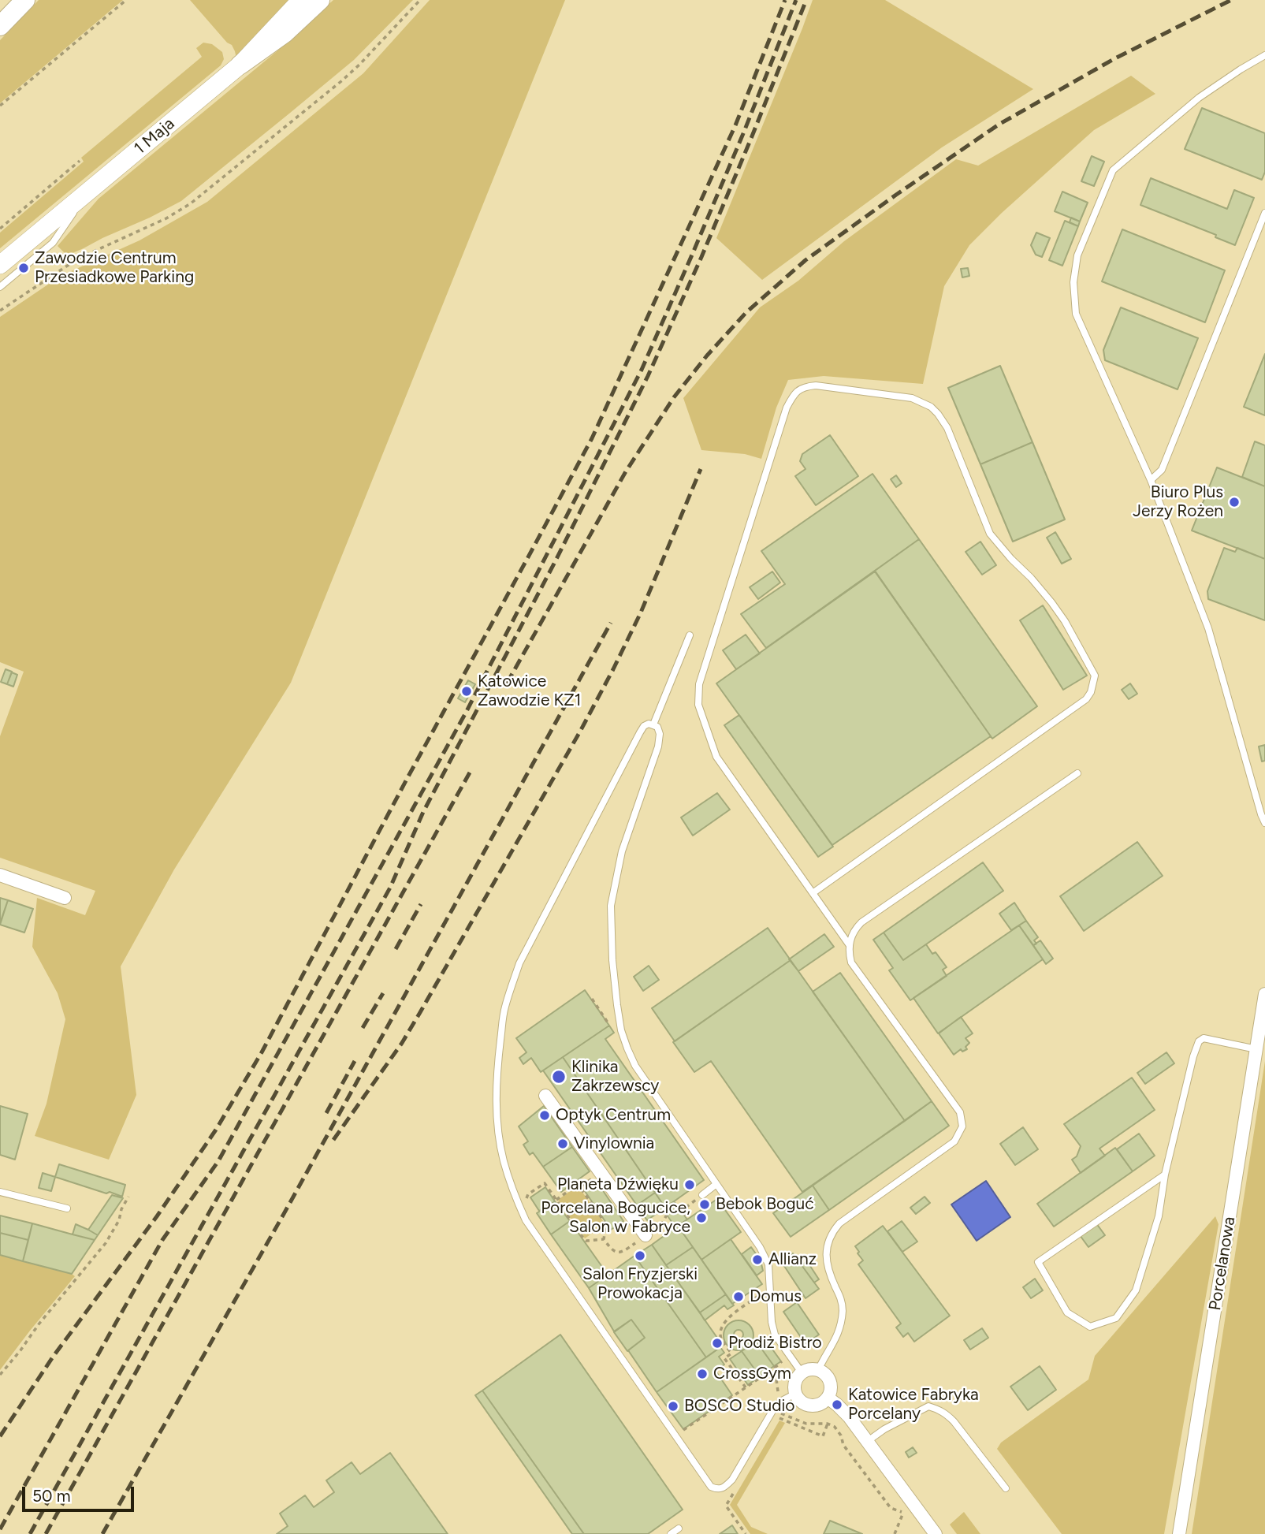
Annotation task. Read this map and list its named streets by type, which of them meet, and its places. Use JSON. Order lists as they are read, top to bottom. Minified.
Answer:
{"streets":{"street":["1 Maja","Porcelanowa"]},"places":["Zawodzie Centrum Przesiadkowe Parking","Biuro Plus Jerzy Rożen","Katowice Zawodzie KZ1","Klinika Zakrzewscy","Optyk Centrum","Vinylownia","Planeta Dźwięku","Bebok Boguć","Porcelana Bogucice, Salon w Fabryce","Salon Fryzjerski Prowokacja","Allianz","Domus","Prodiż Bistro","CrossGym","Katowice Fabryka Porcelany","BOSCO Studio"],"scale_bar":"50 m"}
